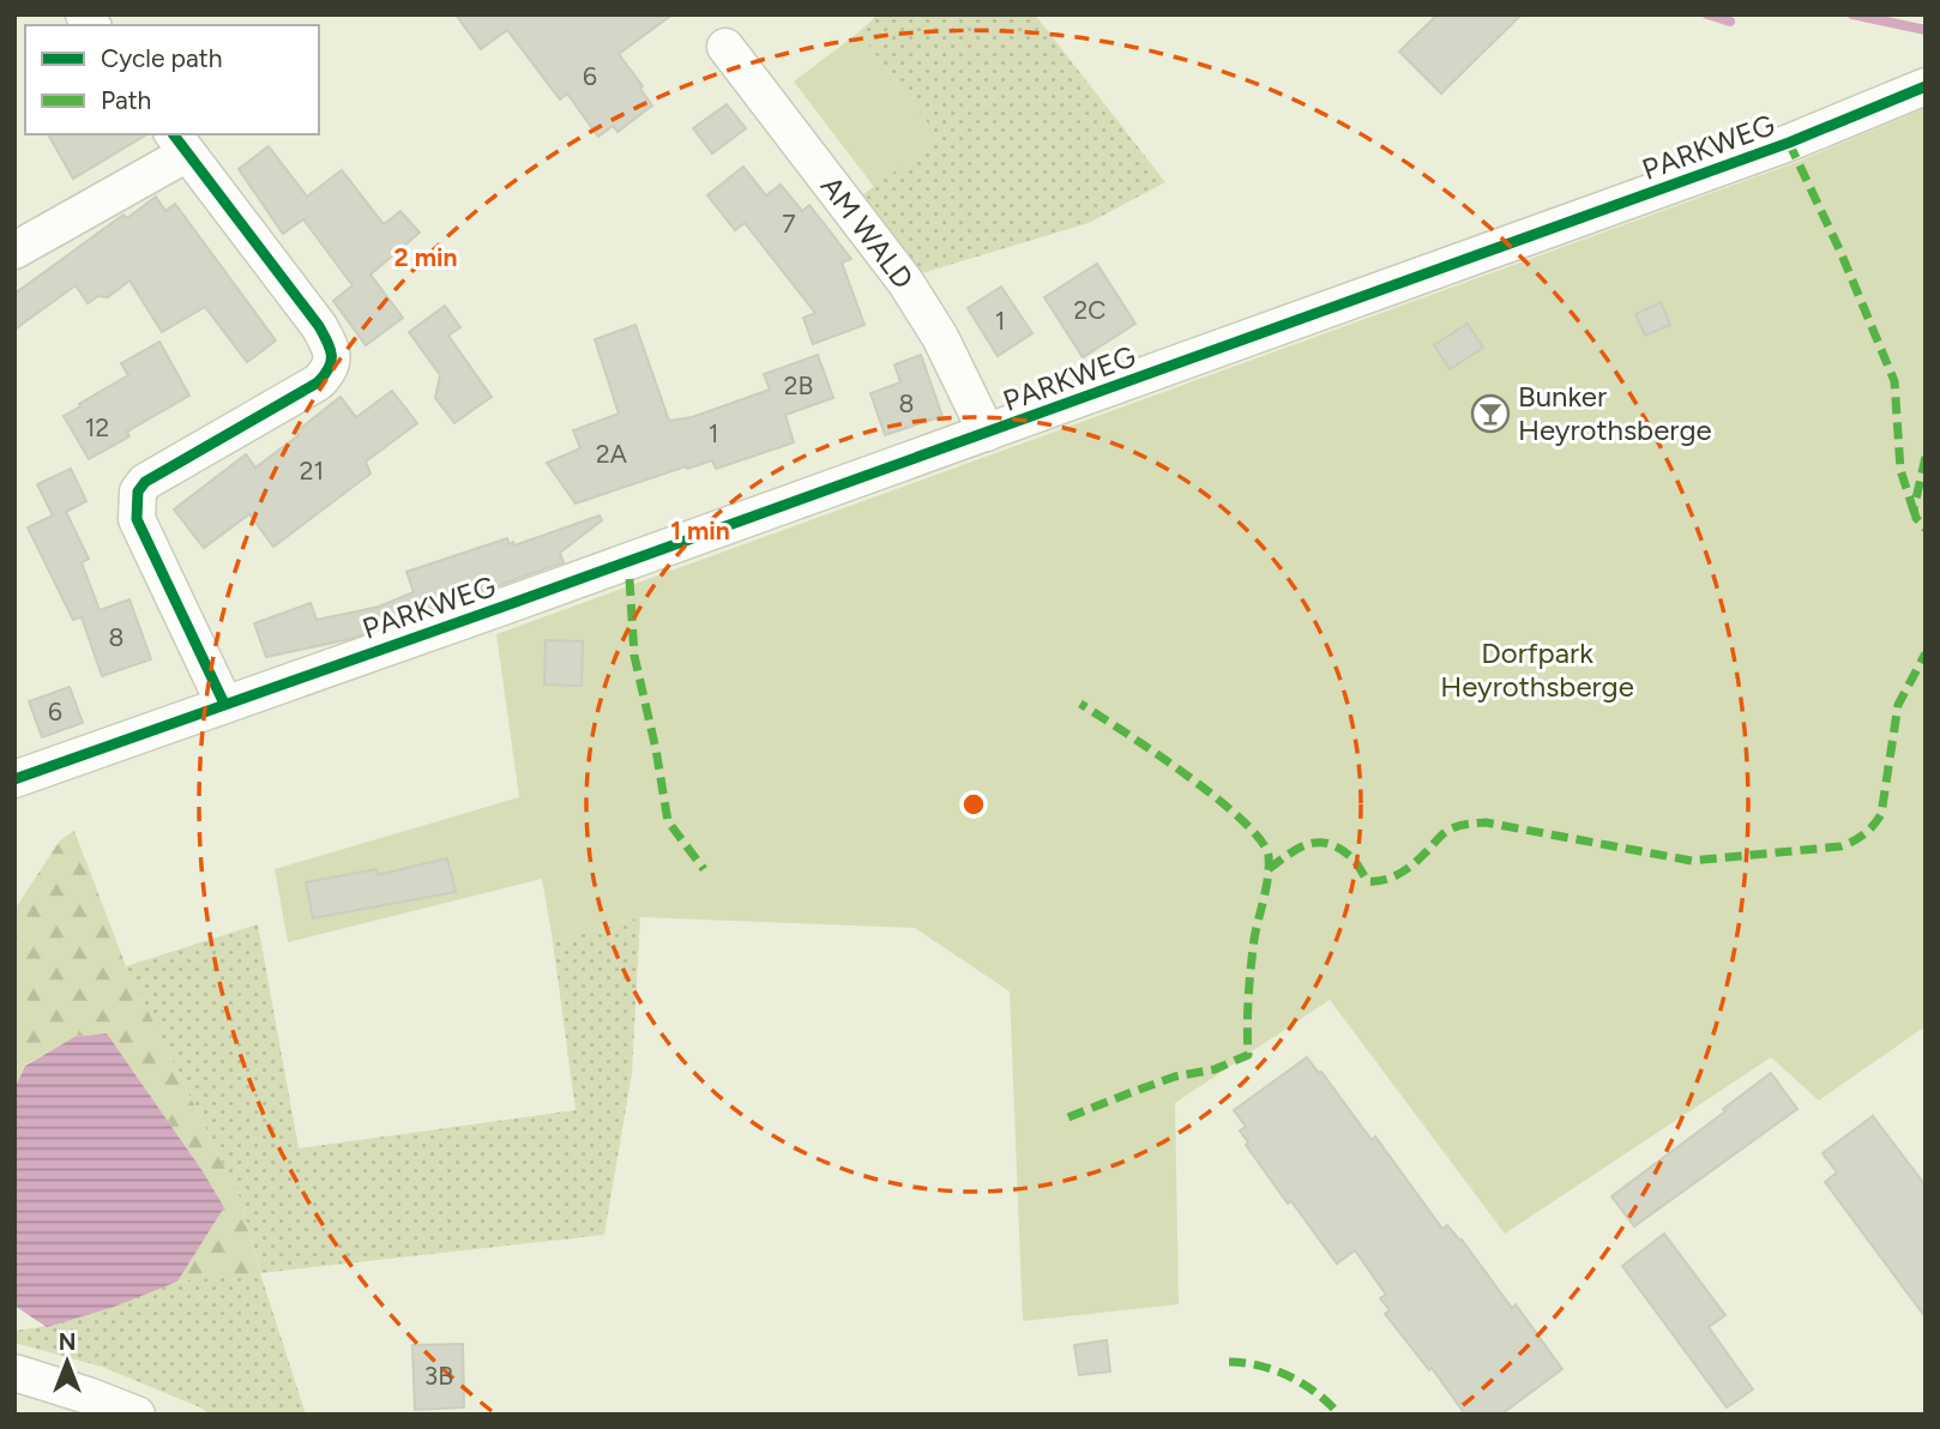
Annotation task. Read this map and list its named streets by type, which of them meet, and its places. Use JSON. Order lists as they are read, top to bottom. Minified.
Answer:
{"streets":{"street":["PARKWEG","AM WALD"]},"crossings":[["PARKWEG","AM WALD"]],"parks":["Dorfpark Heyrothsberge"],"places":{"bar":["Bunker Heyrothsberge"]},"house_numbers":["6","7","2C","1","2B","8","12","1","2A","21","8","6","3B"],"legend":["Cycle path","Path"],"north":"top","rings":["2 min","1 min"]}
